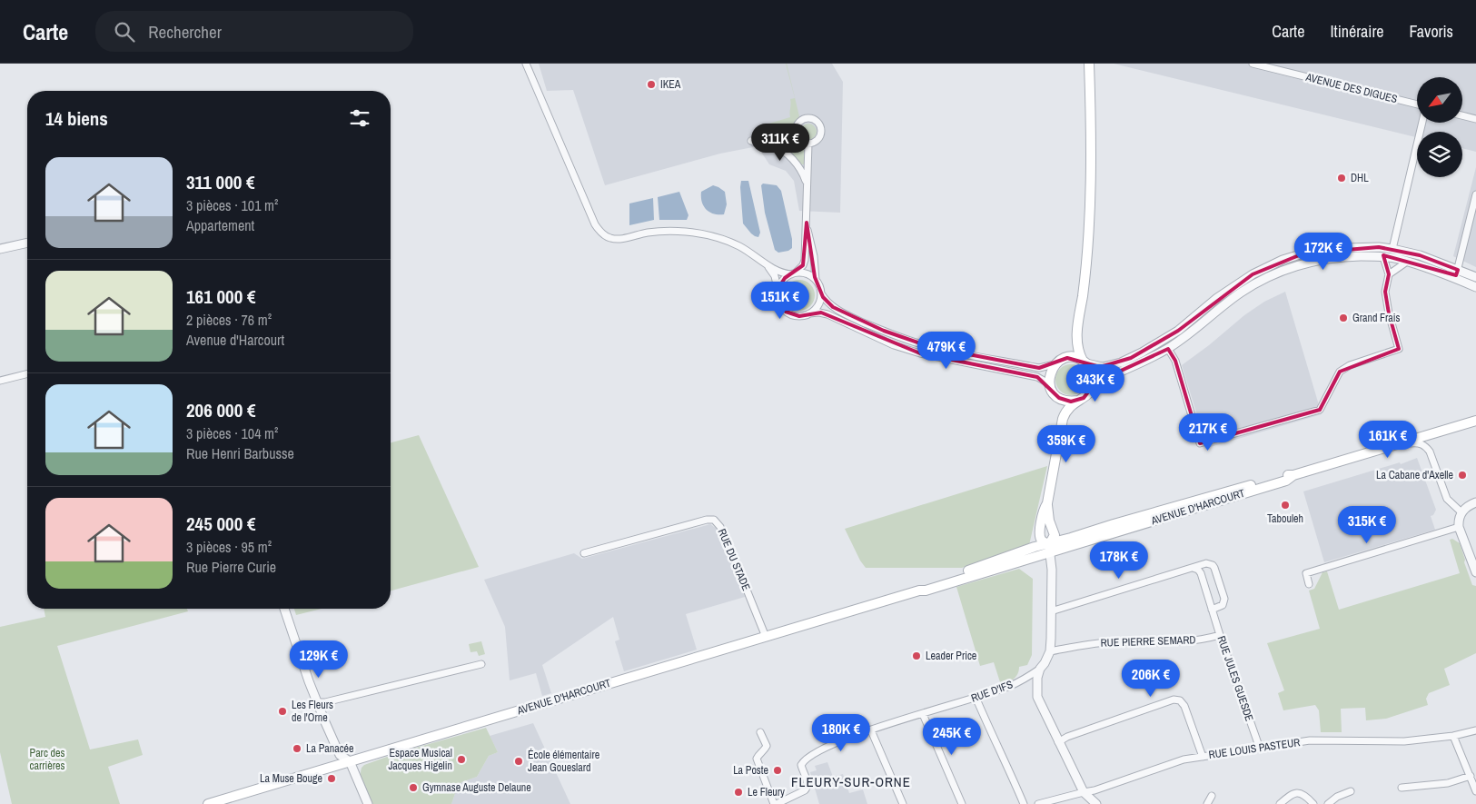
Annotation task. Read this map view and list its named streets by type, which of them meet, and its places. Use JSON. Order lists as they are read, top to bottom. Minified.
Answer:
{"streets":{"main road":["AVENUE D'HARCOURT"],"street":["AVENUE DES DIGUES","RUE DU STADE","RUE PIERRE SEMARD","RUE JULES GUESDE","RUE D'IFS","RUE LOUIS PASTEUR"]},"crossings":[["AVENUE D'HARCOURT","RUE DU STADE"],["RUE PIERRE SEMARD","RUE JULES GUESDE"],["RUE JULES GUESDE","RUE LOUIS PASTEUR"]],"districts":["FLEURY-SUR-ORNE"],"parks":["Parc des carrières"],"places":["IKEA","DHL","Grand Frais","La Cabane d'Axelle","Tabouleh","Leader Price","Les Fleurs de l'Orne","La Panacée","Espace Musical Jacques Higelin","École élémentaire Jean Goueslard","La Poste","La Muse Bouge","Gymnase Auguste Delaune","Le Fleury"],"north":"bottom left","page":{"header":"Carte","search":"Rechercher","nav":["Carte","Itinéraire","Favoris"],"heading":"14 biens","price":["311K €","172K €","151K €","479K €","343K €","217K €","161K €","359K €","315K €","178K €","129K €","206K €","180K €","245K €"],"list":[{"name":"311 000 €","note":"3 pièces · 101 m² · Appartement"},{"name":"161 000 €","note":"2 pièces · 76 m² · Avenue d'Harcourt"},{"name":"206 000 €","note":"3 pièces · 104 m² · Rue Henri Barbusse"},{"name":"245 000 €","note":"3 pièces · 95 m² · Rue Pierre Curie"}]}}
